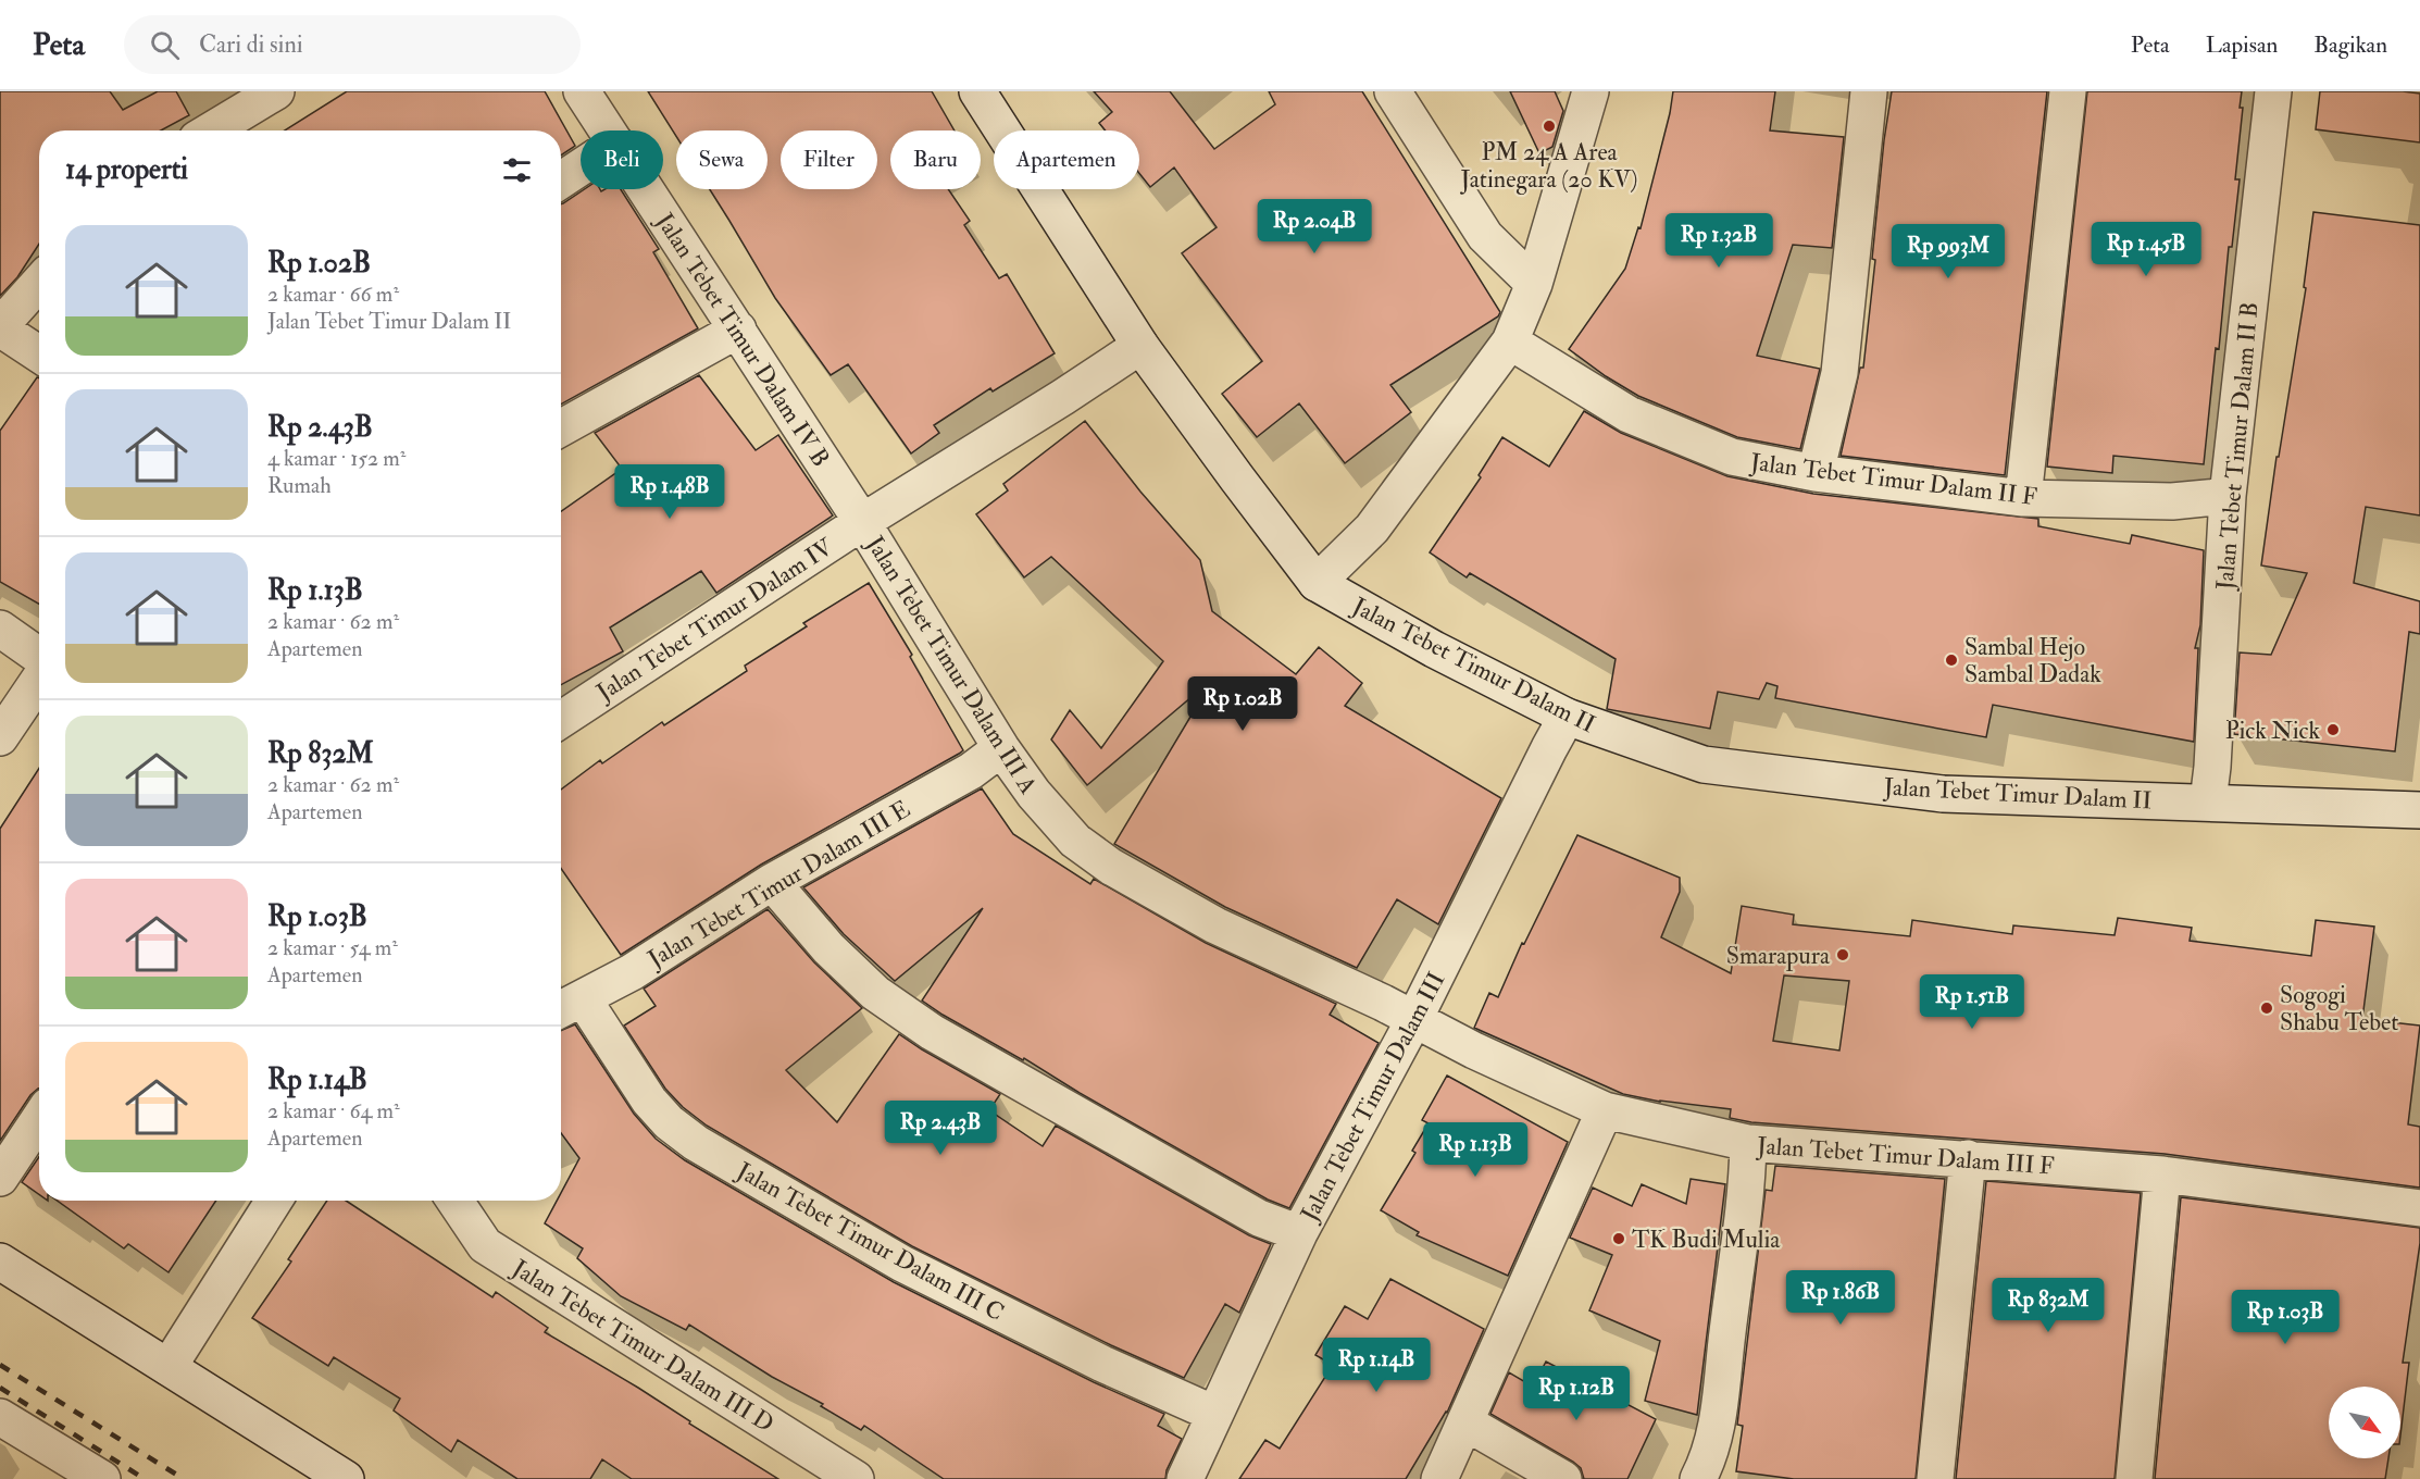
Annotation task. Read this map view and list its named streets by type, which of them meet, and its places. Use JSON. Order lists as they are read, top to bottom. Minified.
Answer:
{"streets":{"street":["Jalan Tebet Timur Dalam IV B","Jalan Tebet Timur Dalam II B","Jalan Tebet Timur Dalam II F","Jalan Tebet Timur Dalam IV","Jalan Tebet Timur Dalam III A","Jalan Tebet Timur Dalam II","Jalan Tebet Timur Dalam III E","Jalan Tebet Timur Dalam III","Jalan Tebet Timur Dalam III F","Jalan Tebet Timur Dalam III C","Jalan Tebet Timur Dalam III D"]},"crossings":[["Jalan Tebet Timur Dalam IV B","Jalan Tebet Timur Dalam IV"],["Jalan Tebet Timur Dalam IV B","Jalan Tebet Timur Dalam III A"],["Jalan Tebet Timur Dalam II B","Jalan Tebet Timur Dalam II F"],["Jalan Tebet Timur Dalam II B","Jalan Tebet Timur Dalam II"],["Jalan Tebet Timur Dalam IV","Jalan Tebet Timur Dalam III A"],["Jalan Tebet Timur Dalam IV","Jalan Tebet Timur Dalam II"],["Jalan Tebet Timur Dalam III A","Jalan Tebet Timur Dalam III E"],["Jalan Tebet Timur Dalam III A","Jalan Tebet Timur Dalam III"],["Jalan Tebet Timur Dalam III A","Jalan Tebet Timur Dalam III F"],["Jalan Tebet Timur Dalam II","Jalan Tebet Timur Dalam III"],["Jalan Tebet Timur Dalam III E","Jalan Tebet Timur Dalam III C"],["Jalan Tebet Timur Dalam III","Jalan Tebet Timur Dalam III F"],["Jalan Tebet Timur Dalam III","Jalan Tebet Timur Dalam III C"]],"places":["PM 24 A Area Jatinegara (20 KV)","Sambal Hejo Sambal Dadak","Pick Nick","Smarapura","Sogogi Shabu Tebet","TK Budi Mulia"],"north":"bottom right","page":{"header":"Peta","search":"Cari di sini","nav":["Peta","Lapisan","Bagikan"],"chip":["Beli","Sewa","Filter","Baru","Apartemen"],"heading":"14 properti","price":["Rp 2.04B","Rp 1.32B","Rp 1.45B","Rp 993M","Rp 1.48B","Rp 1.02B","Rp 1.51B","Rp 2.43B","Rp 1.13B","Rp 1.86B","Rp 832M","Rp 1.03B","Rp 1.14B","Rp 1.12B"],"list":[{"name":"Rp 1.02B","note":"2 kamar · 66 m² · Jalan Tebet Timur Dalam II"},{"name":"Rp 2.43B","note":"4 kamar · 152 m² · Rumah"},{"name":"Rp 1.13B","note":"2 kamar · 62 m² · Apartemen"},{"name":"Rp 832M","note":"2 kamar · 62 m² · Apartemen"},{"name":"Rp 1.03B","note":"2 kamar · 54 m² · Apartemen"},{"name":"Rp 1.14B","note":"2 kamar · 64 m² · Apartemen"}]}}
